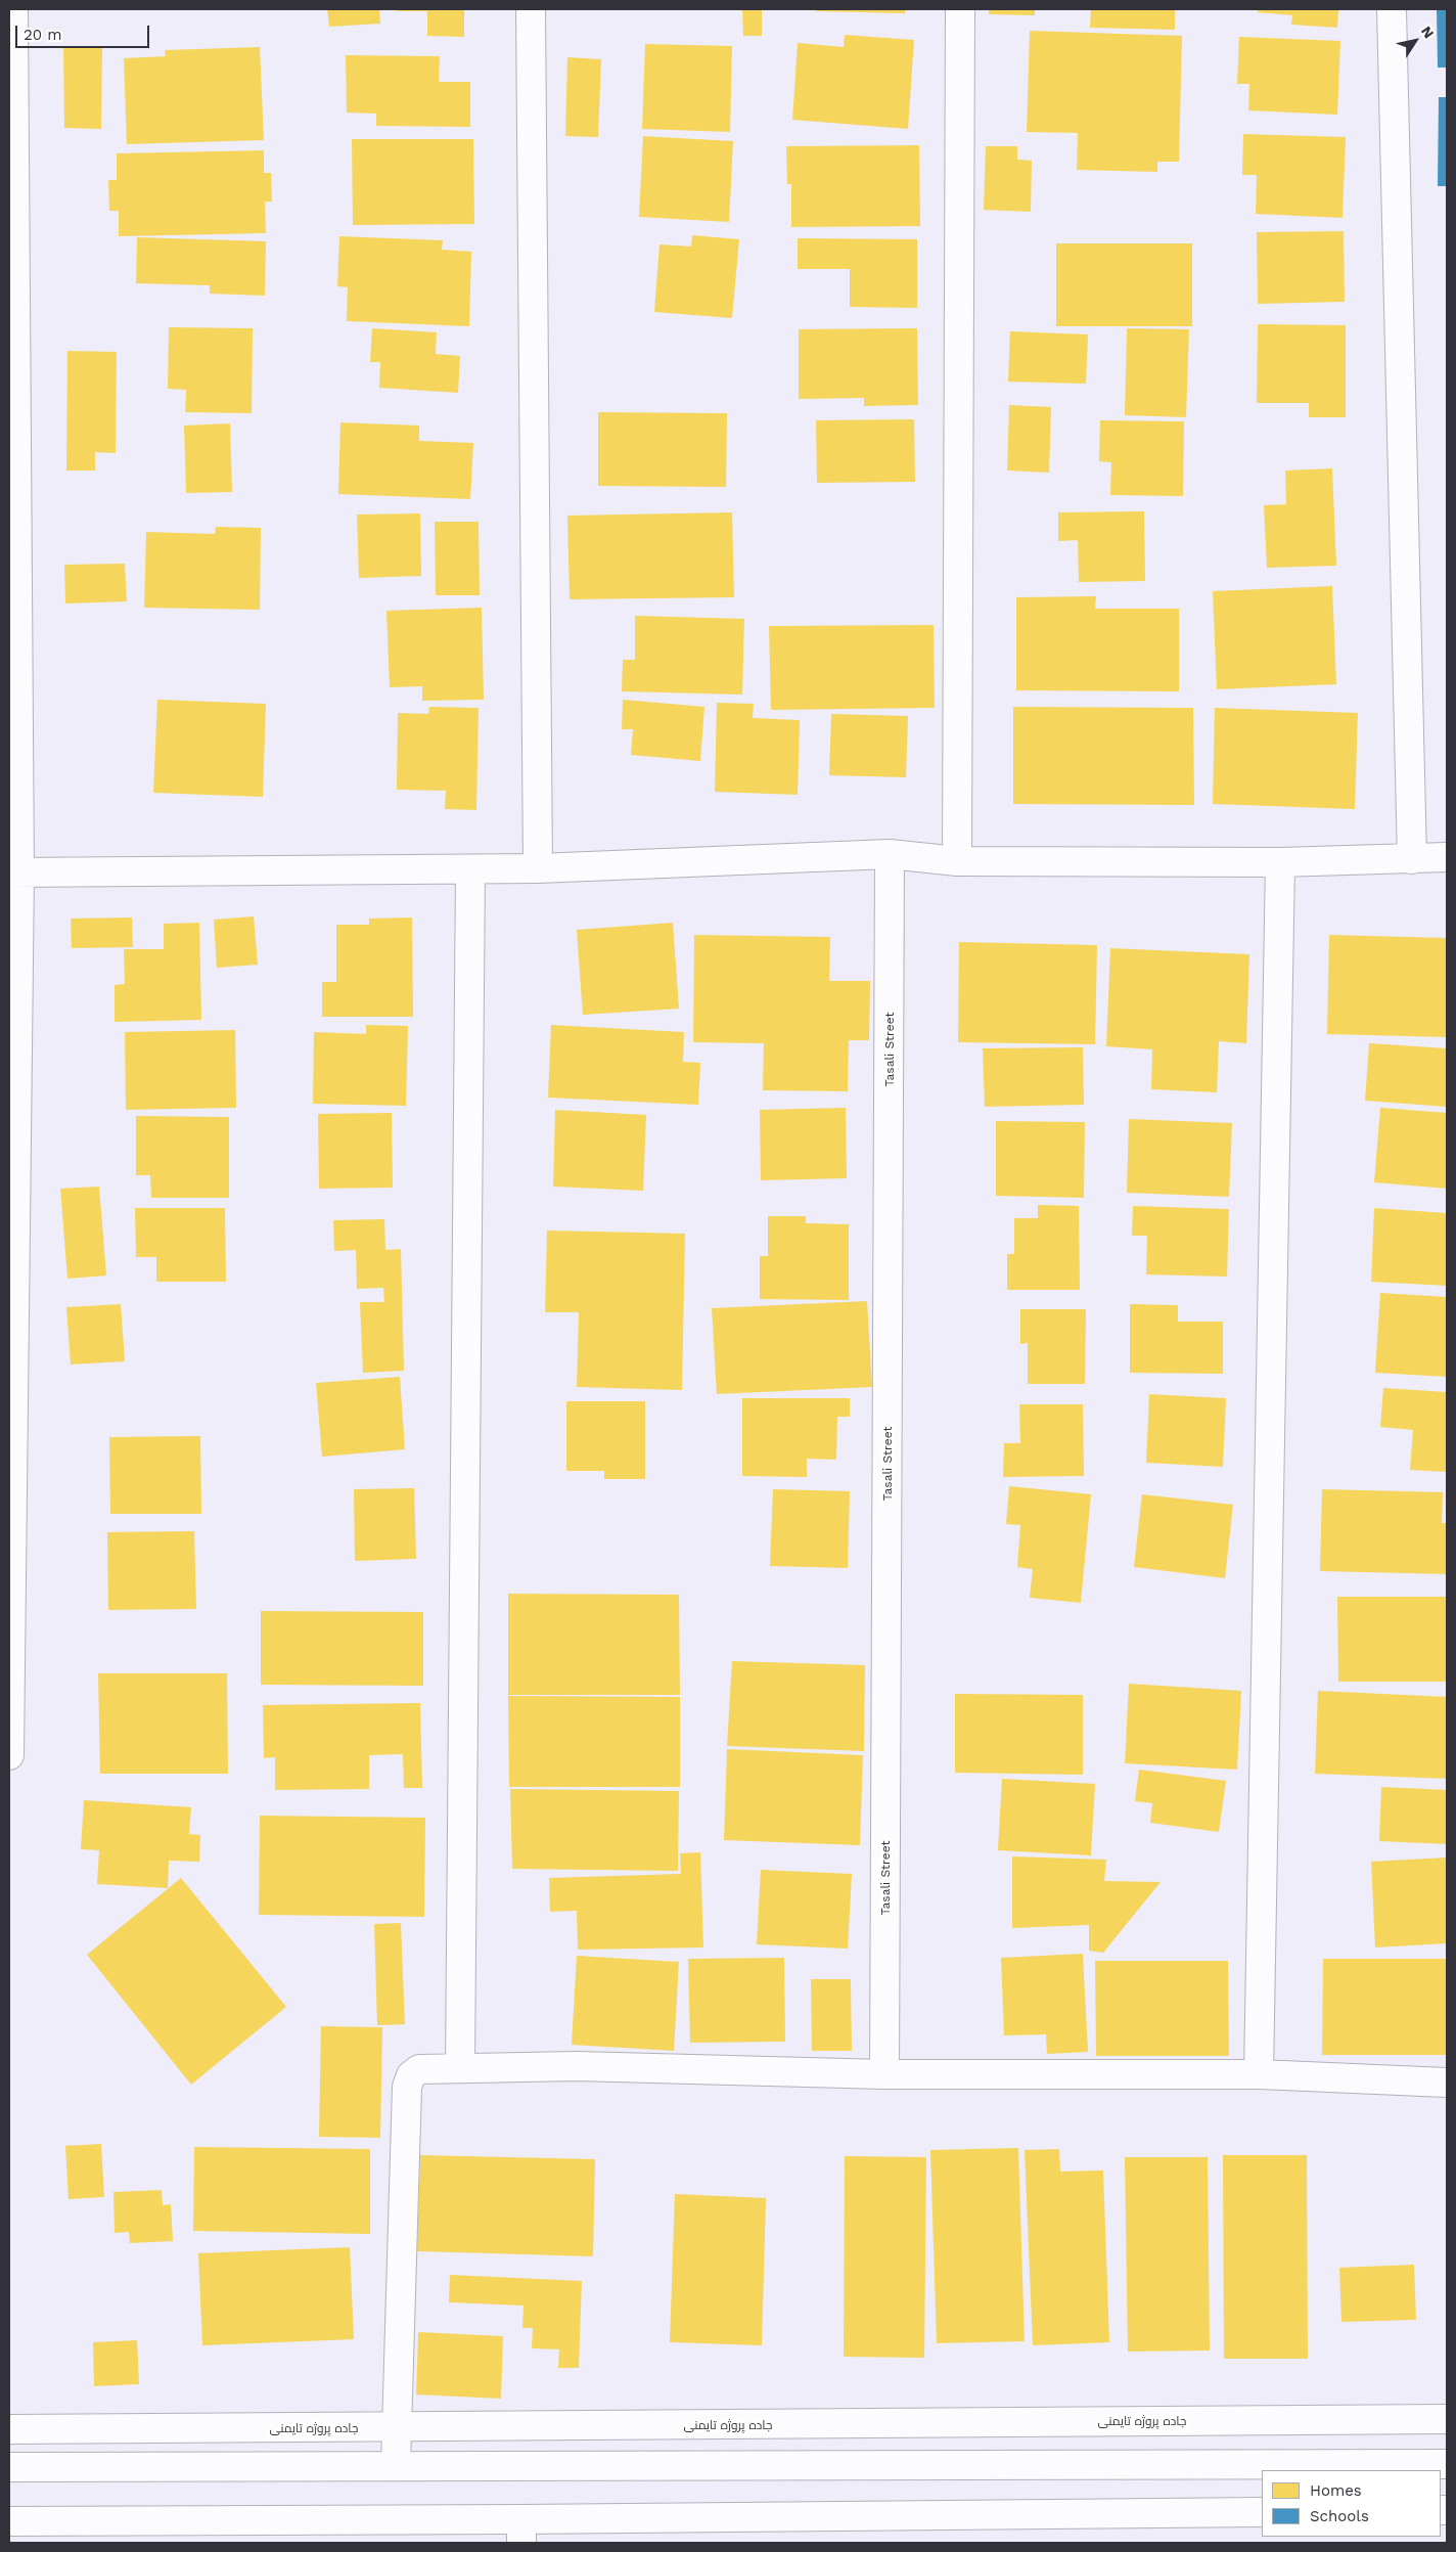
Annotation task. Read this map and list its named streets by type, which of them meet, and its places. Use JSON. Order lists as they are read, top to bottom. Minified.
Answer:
{"streets":{"street":["Tasali Street","جاده پروژه تایمنی"]},"legend":["Homes","Schools"],"scale_bar":"20 m","north":"top right"}
